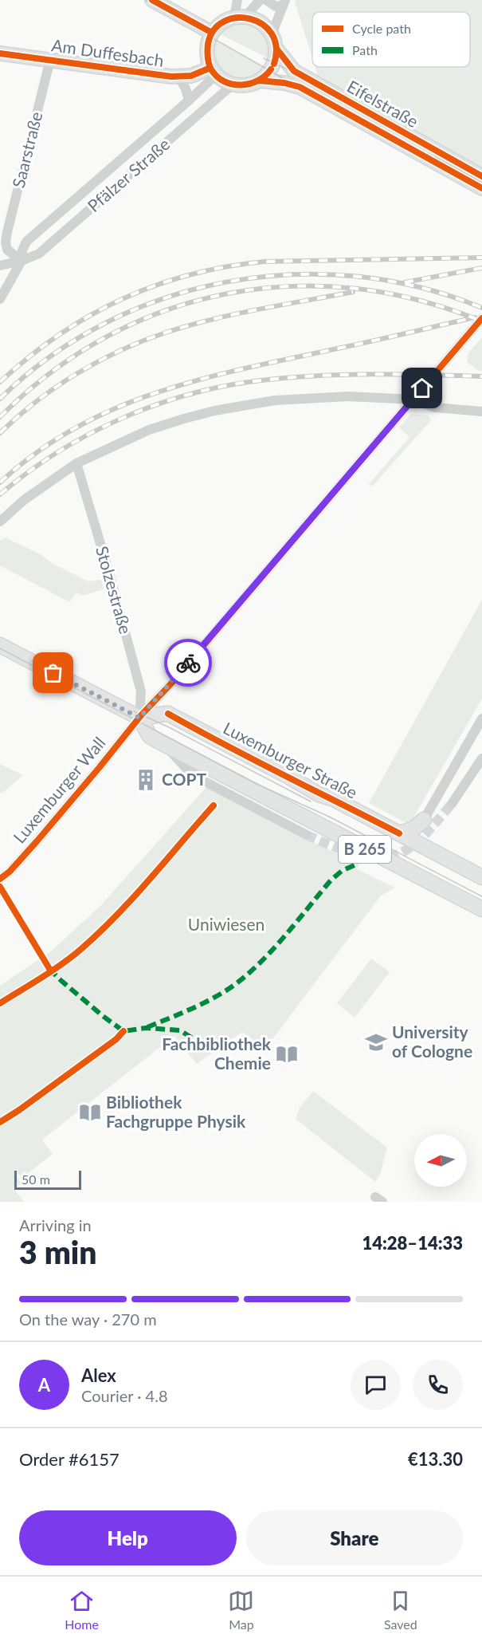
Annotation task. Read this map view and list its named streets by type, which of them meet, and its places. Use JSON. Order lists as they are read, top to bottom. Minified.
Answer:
{"streets":{"main road":["Luxemburger Straße","B 265"],"street":["Am Duffesbach","Eifelstraße","Saarstraße","Pfälzer Straße","Stolzestraße","Luxemburger Wall"]},"crossings":[["Am Duffesbach","Eifelstraße"],["Am Duffesbach","Saarstraße"],["Am Duffesbach","Pfälzer Straße"],["Eifelstraße","Pfälzer Straße"],["Saarstraße","Pfälzer Straße"],["Stolzestraße","Luxemburger Straße"],["Stolzestraße","Luxemburger Wall"],["Stolzestraße","B 265"],["Luxemburger Straße","Luxemburger Wall"],["Luxemburger Straße","B 265"],["Luxemburger Wall","B 265"]],"parks":["Uniwiesen"],"places":{"building":["COPT"],"school or university":["University of Cologne"],"library":["Fachbibliothek Chemie","Bibliothek Fachgruppe Physik"]},"legend":["Cycle path","Path"],"scale_bar":"50 m","north":"left","page":{"scale":"50 m","heading":["3 min","Arriving in","14:28–14:33"],"panel":["Alex","Courier · 4.8","Order #6157","€13.30"],"bar":"On the way · 270 m","round":"A","buttons":["Help","Share"],"tabs":["Home","Map","Saved"]}}
